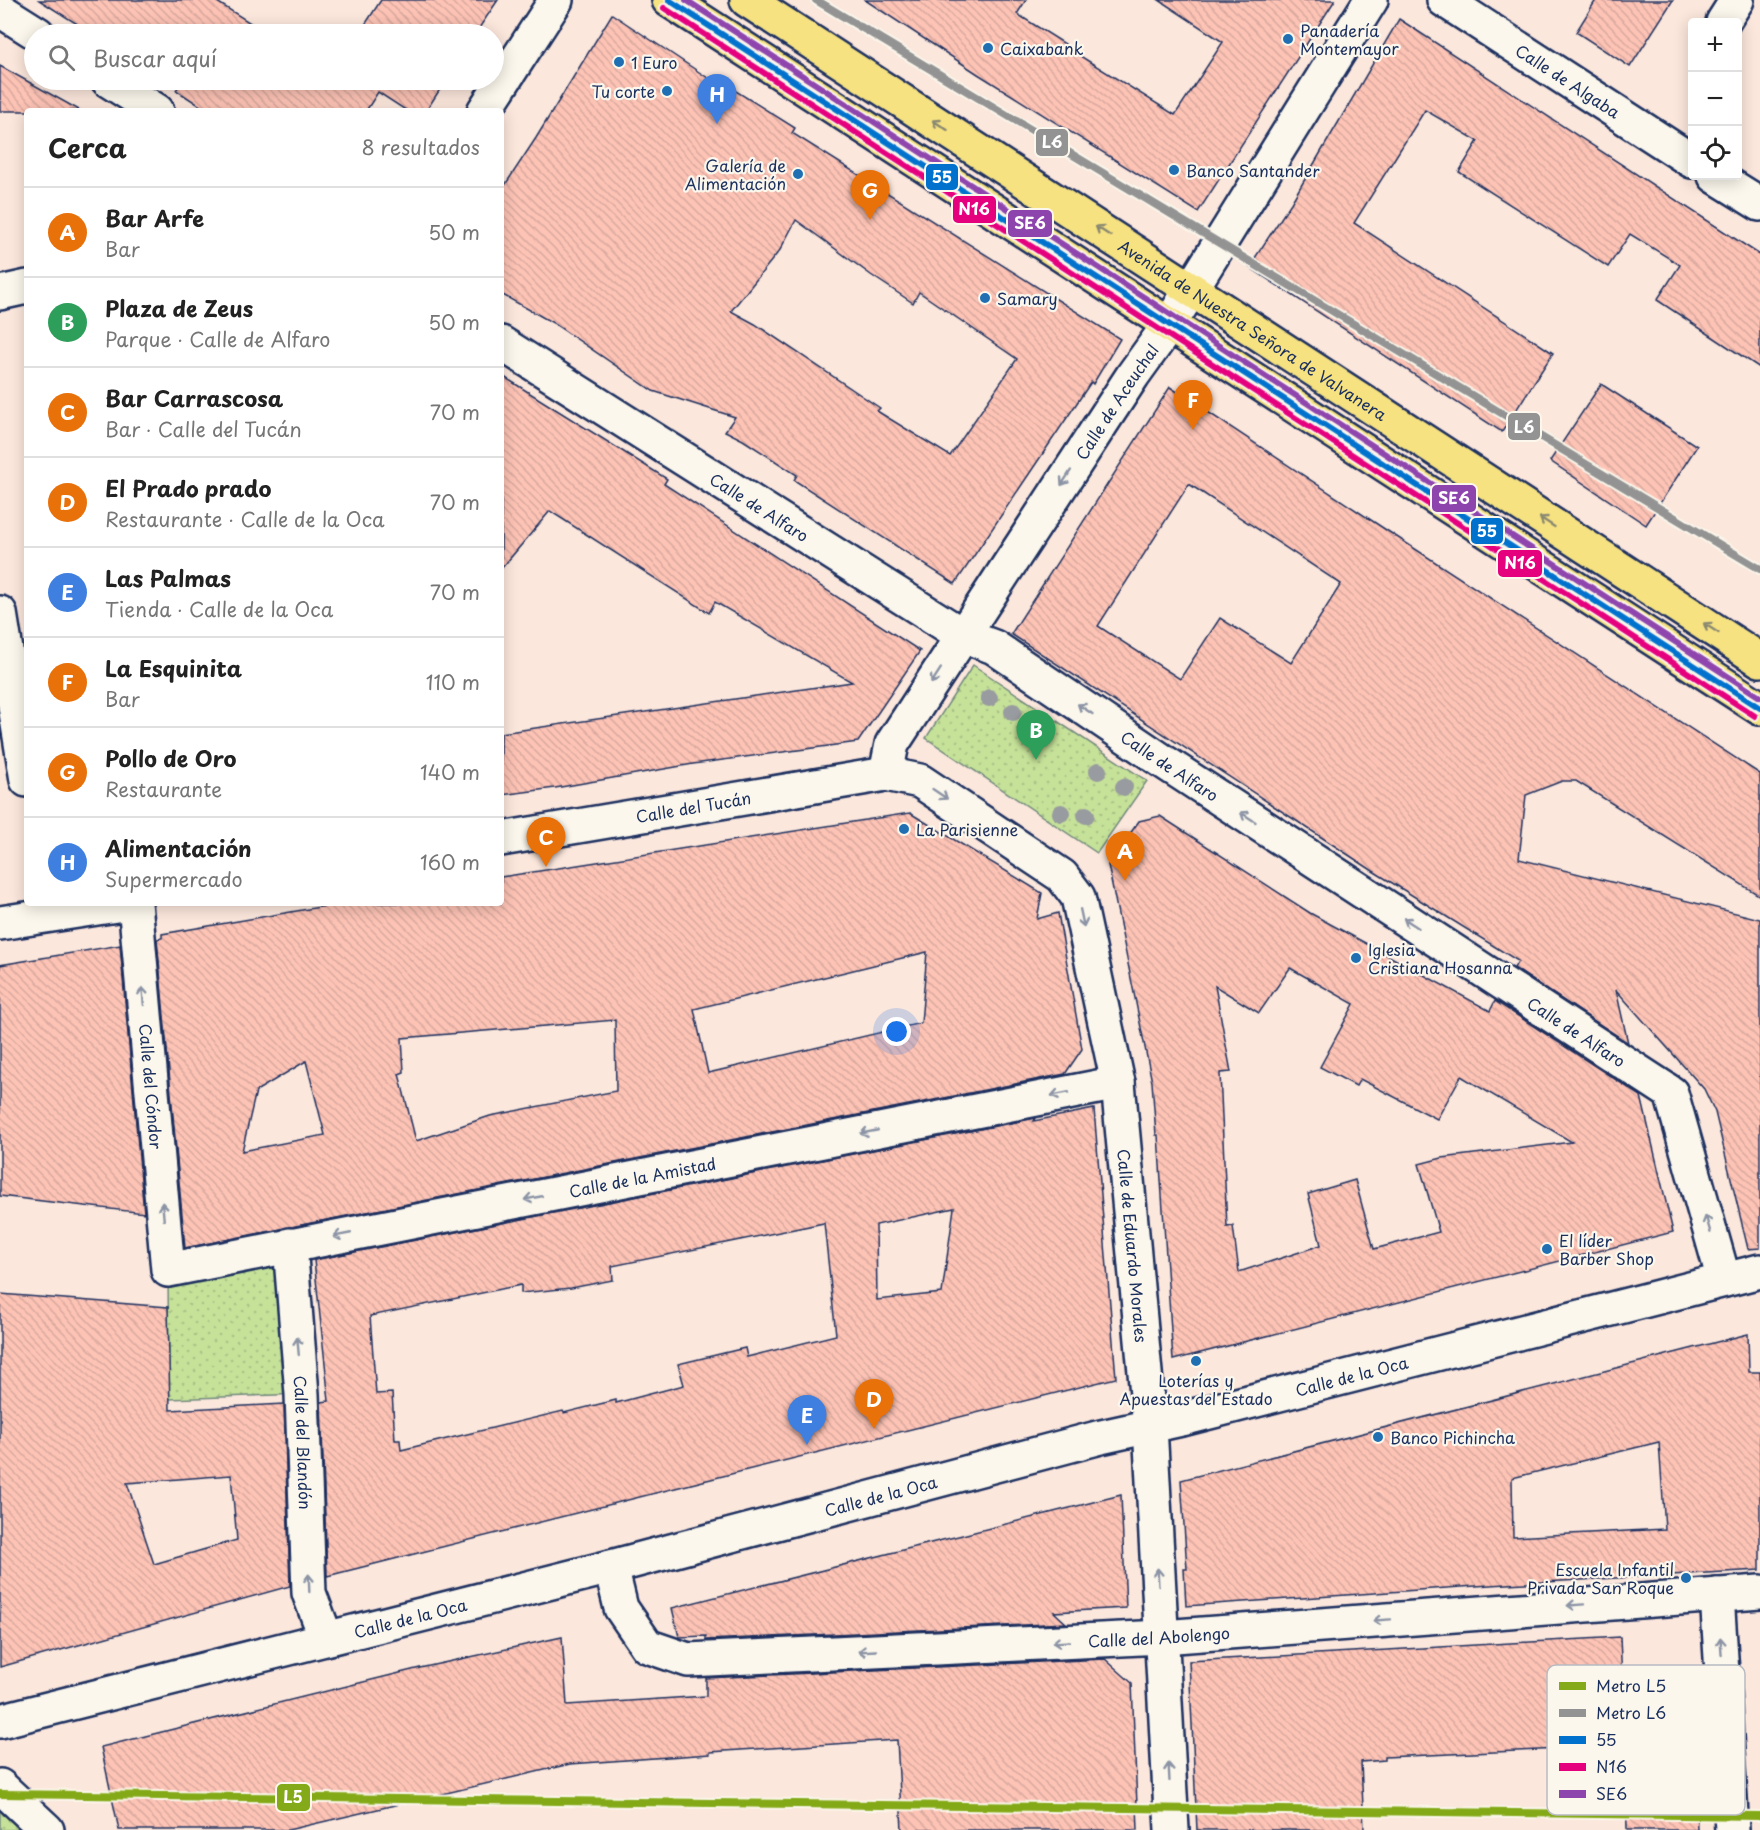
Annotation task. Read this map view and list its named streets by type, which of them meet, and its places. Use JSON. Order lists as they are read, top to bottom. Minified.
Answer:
{"streets":{"main road":["Avenida de Nuestra Señora de Valvanera"],"street":["Calle de Algaba","Calle de Aceuchal","Calle de Alfaro","Calle del Tucán","Calle del Cóndor","Calle de la Amistad","Calle de Eduardo Morales","Calle de la Oca","Calle del Blandón","Calle del Abolengo"]},"crossings":[["Avenida de Nuestra Señora de Valvanera","Calle de Aceuchal"],["Calle de Aceuchal","Calle de Alfaro"],["Calle de Aceuchal","Calle del Tucán"],["Calle de Aceuchal","Calle de Eduardo Morales"],["Calle de Alfaro","Calle de la Oca"],["Calle del Tucán","Calle de Eduardo Morales"],["Calle del Cóndor","Calle de la Amistad"],["Calle de la Amistad","Calle de Eduardo Morales"],["Calle de la Amistad","Calle del Blandón"],["Calle de Eduardo Morales","Calle de la Oca"],["Calle de Eduardo Morales","Calle del Abolengo"],["Calle de la Oca","Calle del Blandón"],["Calle de la Oca","Calle del Abolengo"]],"one_way":["Calle de Aceuchal","Calle de Alfaro","Calle del Cóndor","Calle de la Amistad","Calle del Blandón","Calle del Abolengo"],"places":["Panadería Montemayor","Caixabank","1 Euro","Tu corte","Banco Santander","Galería de Alimentación","Samary","La Parisienne","Iglesia Cristiana Hosanna","El líder Barber Shop","Loterías y Apuestas del Estado","Banco Pichincha","Escuela Infantil Privada San Roque"],"lines":["metro line L6","transit line 55","transit line SE6","transit line N16","metro line L5"],"legend":["Metro L5","Metro L6","55","N16","SE6"],"page":{"map_buttons":["+","−"],"search":"Buscar aquí","pins":["H","G","F","B","C","A","D","E"],"heading":["Cerca","8 resultados"],"list":[{"mark":"A","name":"Bar Arfe","note":"Bar","value":"50 m"},{"mark":"B","name":"Plaza de Zeus","note":"Parque · Calle de Alfaro","value":"50 m"},{"mark":"C","name":"Bar Carrascosa","note":"Bar · Calle del Tucán","value":"70 m"},{"mark":"D","name":"El Prado prado","note":"Restaurante · Calle de la Oca","value":"70 m"},{"mark":"E","name":"Las Palmas","note":"Tienda · Calle de la Oca","value":"70 m"},{"mark":"F","name":"La Esquinita","note":"Bar","value":"110 m"},{"mark":"G","name":"Pollo de Oro","note":"Restaurante","value":"140 m"},{"mark":"H","name":"Alimentación","note":"Supermercado","value":"160 m"}]}}
